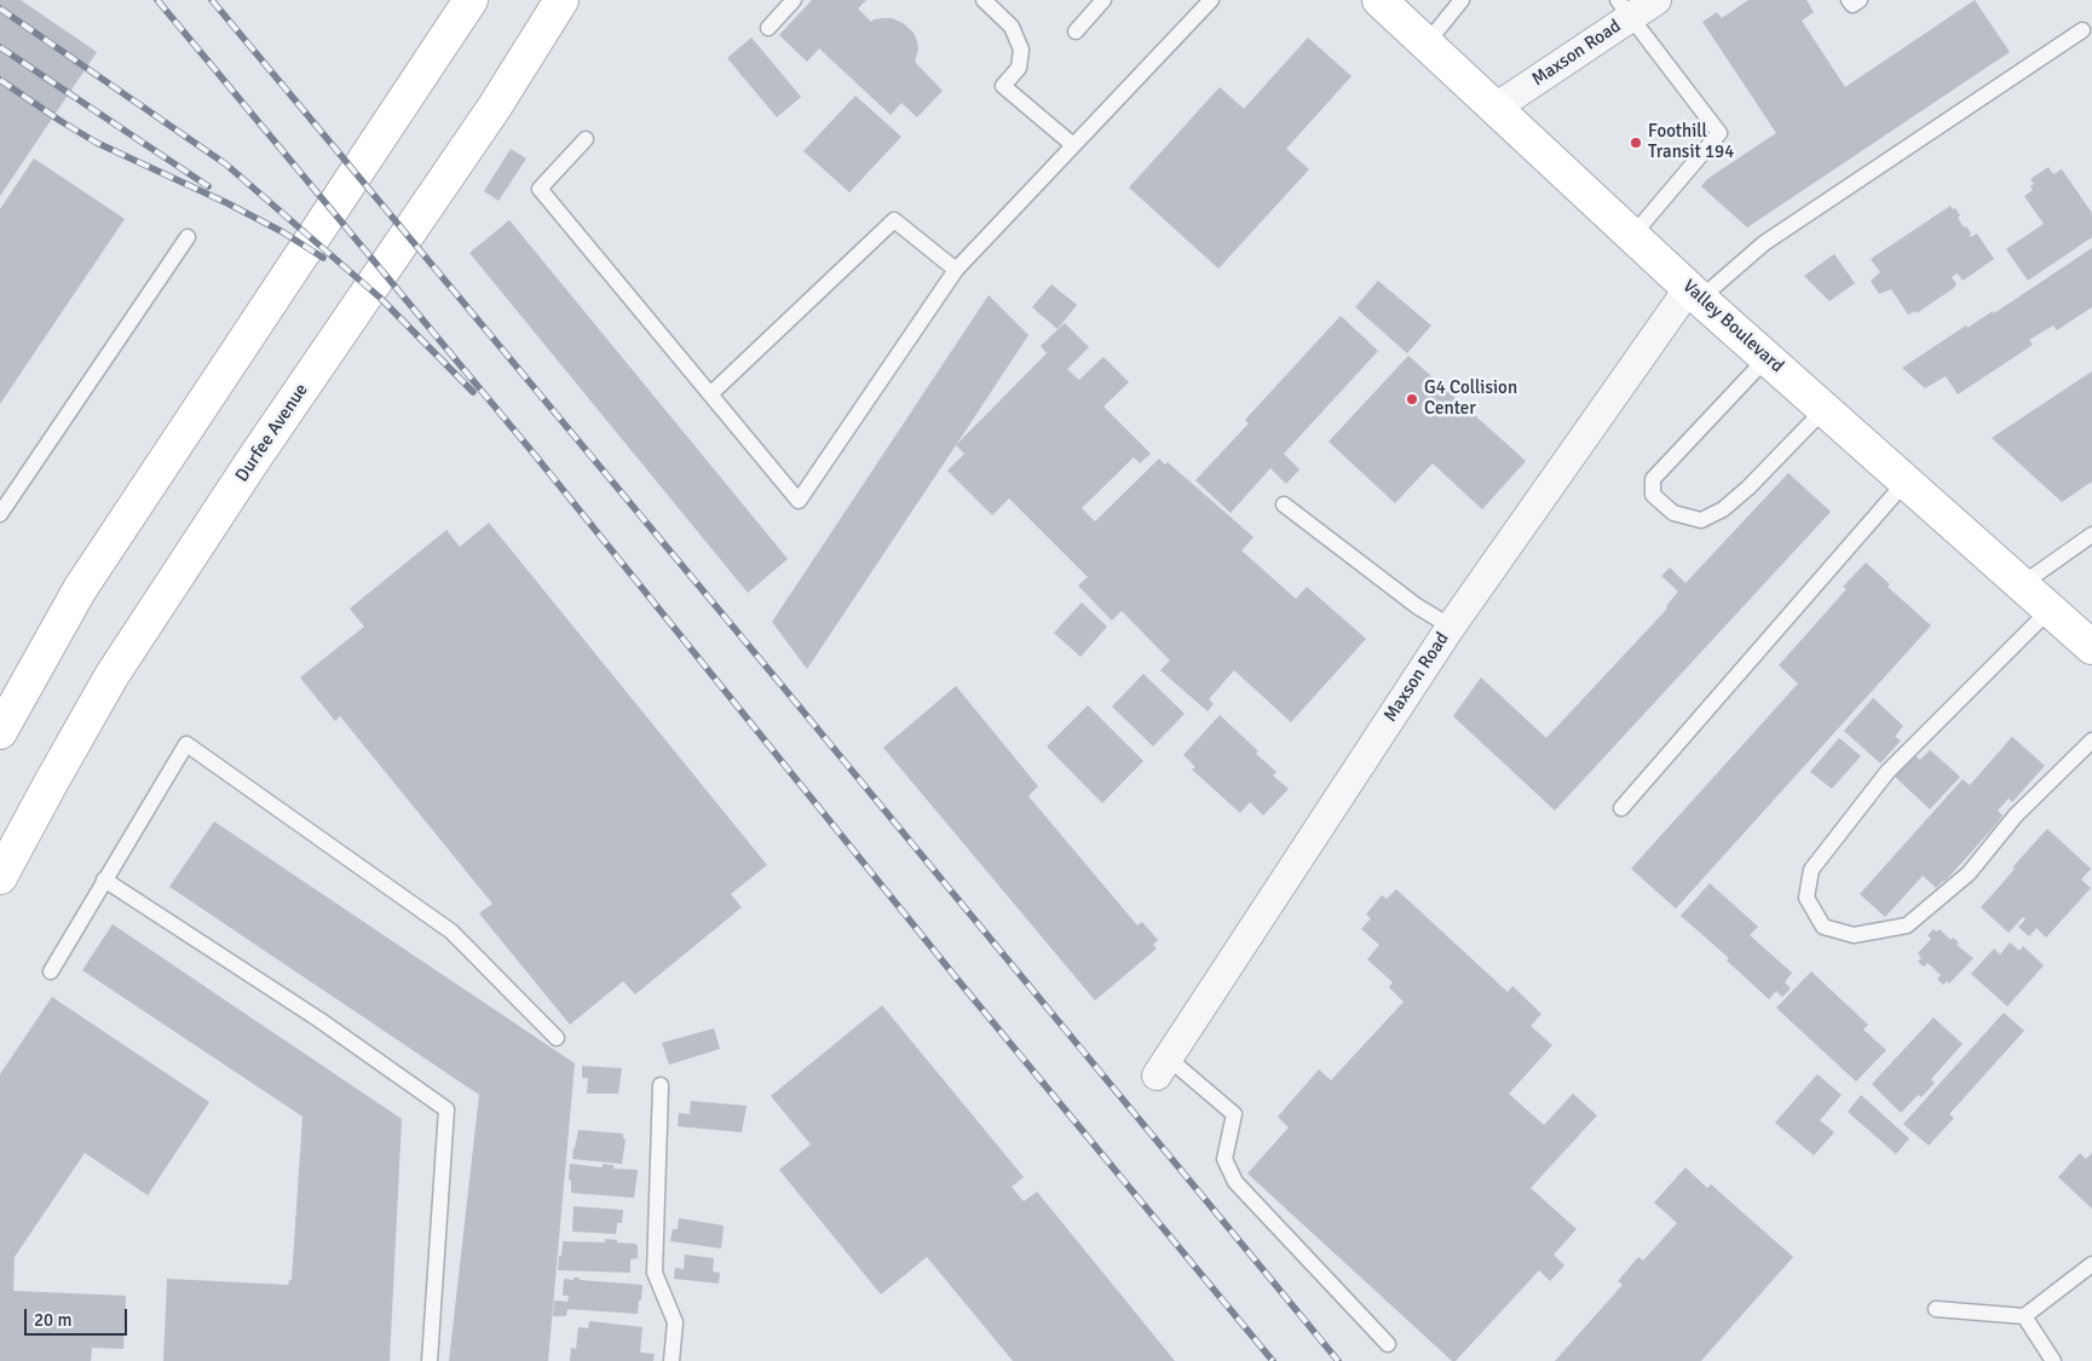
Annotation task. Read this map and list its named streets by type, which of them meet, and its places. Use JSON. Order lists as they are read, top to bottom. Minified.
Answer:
{"streets":{"main road":["Valley Boulevard","Durfee Avenue"],"street":["Maxson Road"]},"crossings":[["Maxson Road","Valley Boulevard"]],"places":["Foothill Transit 194","G4 Collision Center"],"scale_bar":"20 m"}
